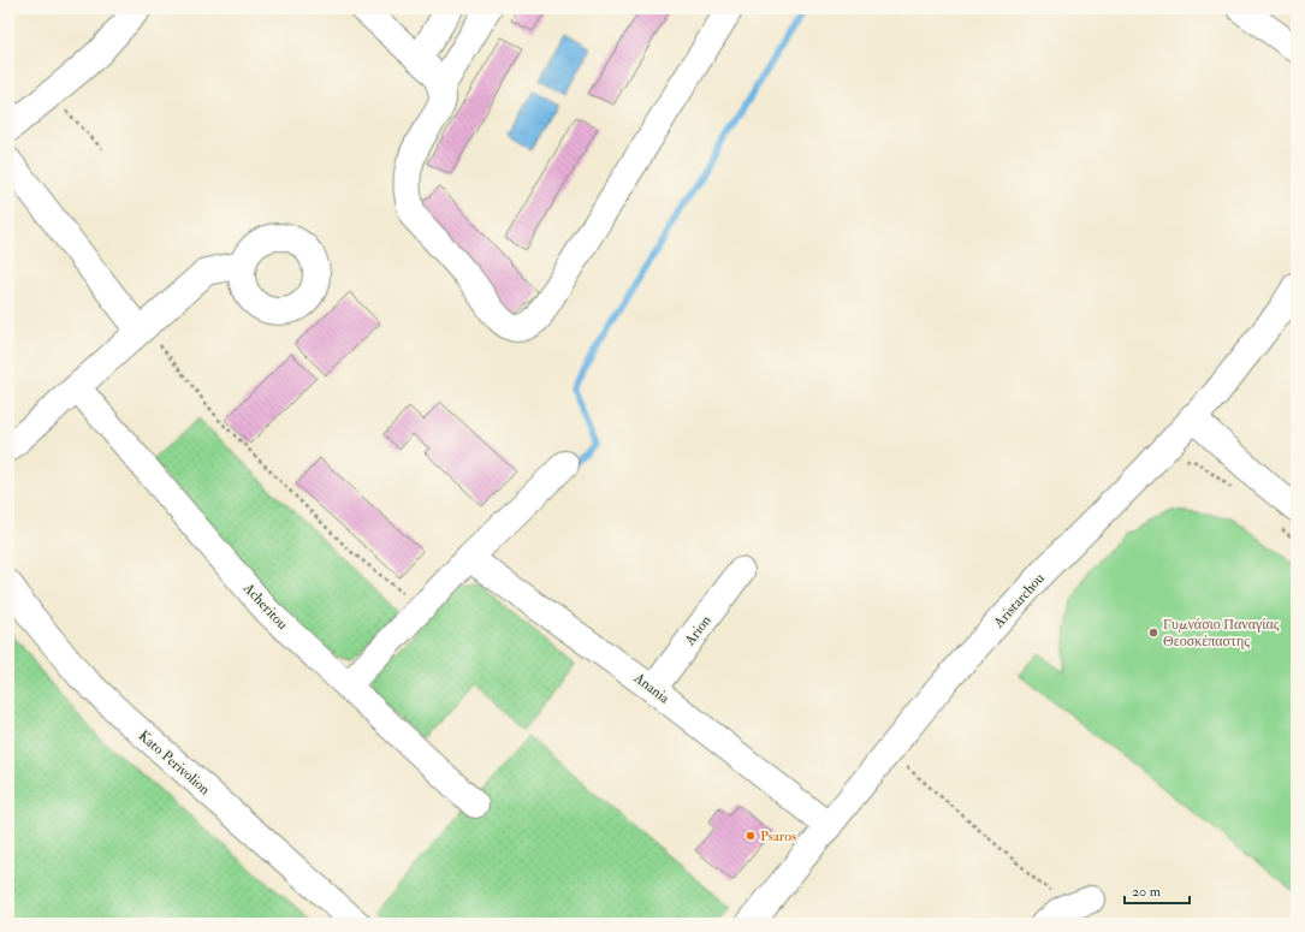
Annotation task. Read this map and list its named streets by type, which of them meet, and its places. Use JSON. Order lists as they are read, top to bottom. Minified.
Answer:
{"streets":{"street":["Aristarchou","Acheritou","Arion","Anania","Kato Perivolion"]},"crossings":[["Aristarchou","Anania"],["Arion","Anania"]],"places":["Γυμνάσιο Παναγίας Θεοσκέπαστης","Psaros"],"scale_bar":"20 m"}
